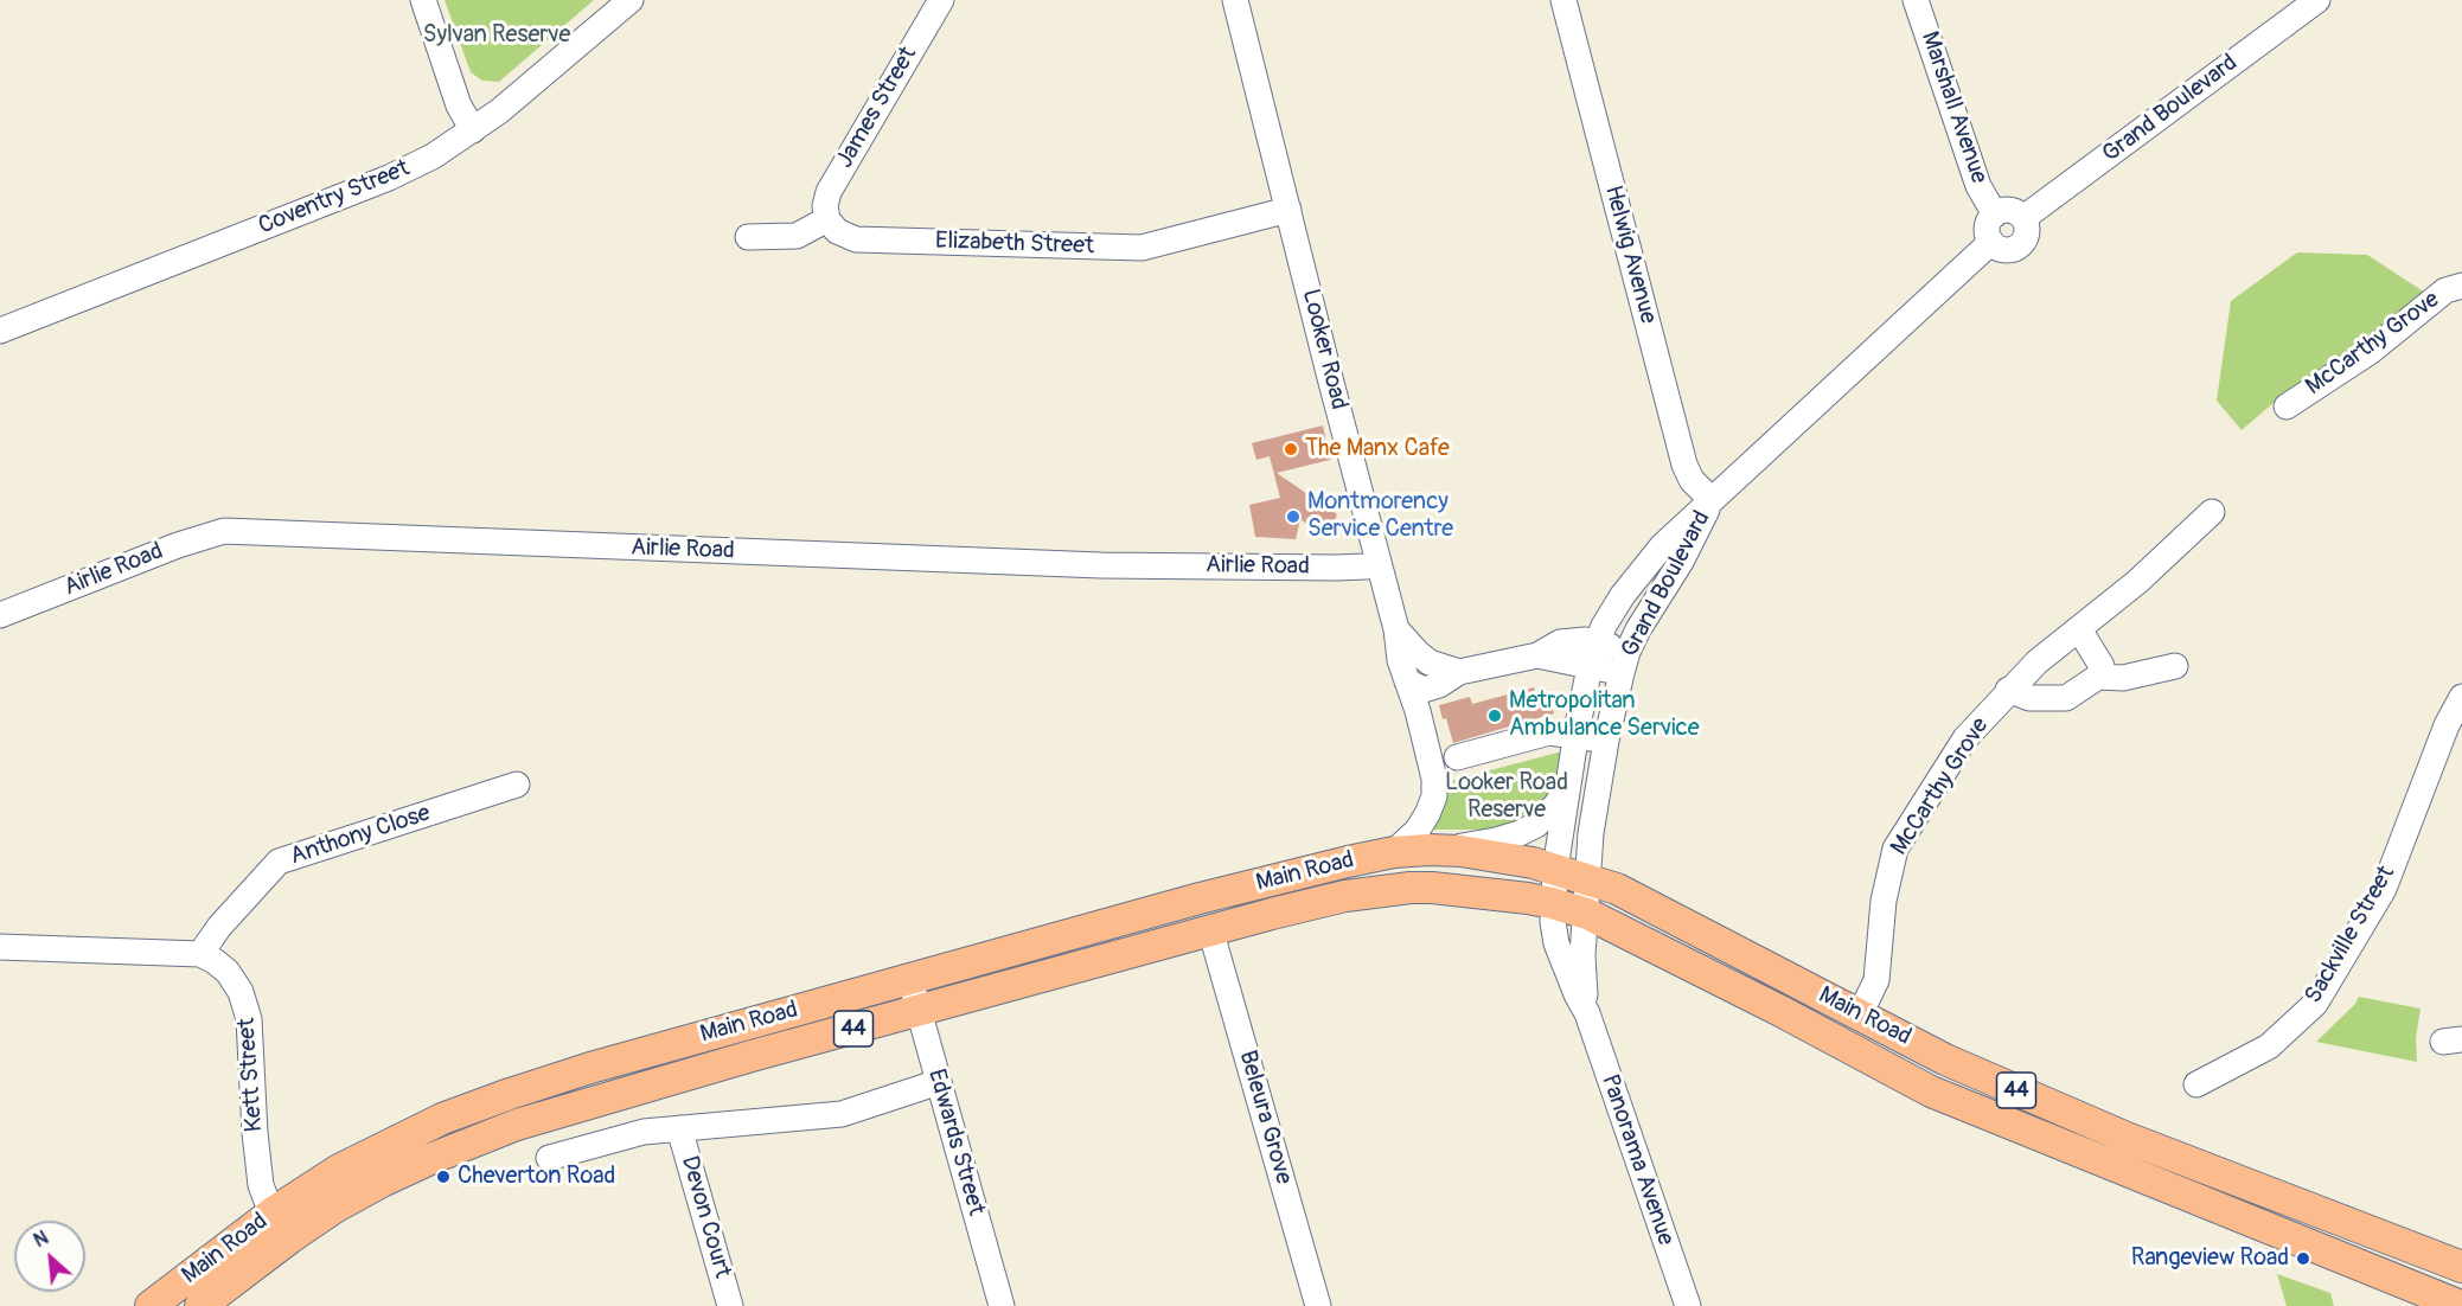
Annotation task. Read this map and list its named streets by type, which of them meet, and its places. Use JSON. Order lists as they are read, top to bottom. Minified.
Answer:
{"streets":{"main road":["Main Road","44"],"street":["James Street","Marshall Avenue","Grand Boulevard","Coventry Street","Elizabeth Street","Helwig Avenue","McCarthy Grove","Looker Road","Airlie Road","Anthony Close","Sackville Street","Kett Street","Beleura Grove","Edwards Street","Panorama Avenue","Devon Court"]},"crossings":[["James Street","Elizabeth Street"],["Marshall Avenue","Grand Boulevard"],["Grand Boulevard","Helwig Avenue"],["Grand Boulevard","Main Road"],["Grand Boulevard","Panorama Avenue"],["Elizabeth Street","Looker Road"],["McCarthy Grove","Main Road"],["Looker Road","Airlie Road"],["Looker Road","Main Road"],["Anthony Close","Kett Street"],["Main Road","Kett Street"],["Main Road","Beleura Grove"],["Main Road","Edwards Street"],["Main Road","Panorama Avenue"]],"parks":["Sylvan Reserve","Looker Road Reserve"],"places":["The Manx Cafe","Montmorency Service Centre","Metropolitan Ambulance Service","Cheverton Road","Rangeview Road"],"north":"top left"}
